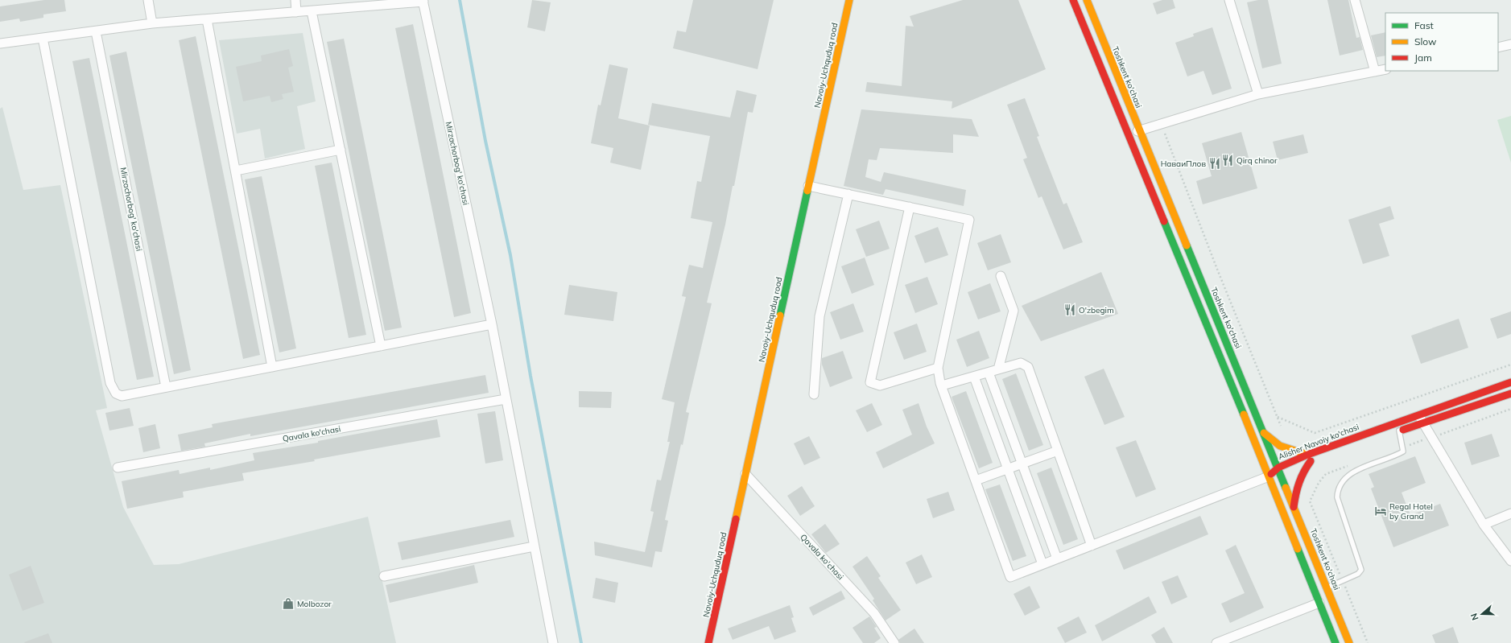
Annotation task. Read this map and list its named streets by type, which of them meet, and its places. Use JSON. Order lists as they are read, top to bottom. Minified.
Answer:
{"streets":{"main road":["Navoiy-Uchquduq road","Toshkent ko'chasi","Alisher Navoiy ko'chasi"],"street":["Mirzachorbog' ko'chasi","Qavala ko'chasi"]},"crossings":[["Navoiy-Uchquduq road","Qavala ko'chasi"],["Toshkent ko'chasi","Alisher Navoiy ko'chasi"],["Mirzachorbog' ko'chasi","Qavala ko'chasi"]],"places":{"restaurant":["Qirq chinor","НаваиПлов","O'zbegim"],"hotel":["Regal Hotel by Grand"],"shop":["Molbozor"]},"legend":["Fast","Slow","Jam"],"north":"left"}
